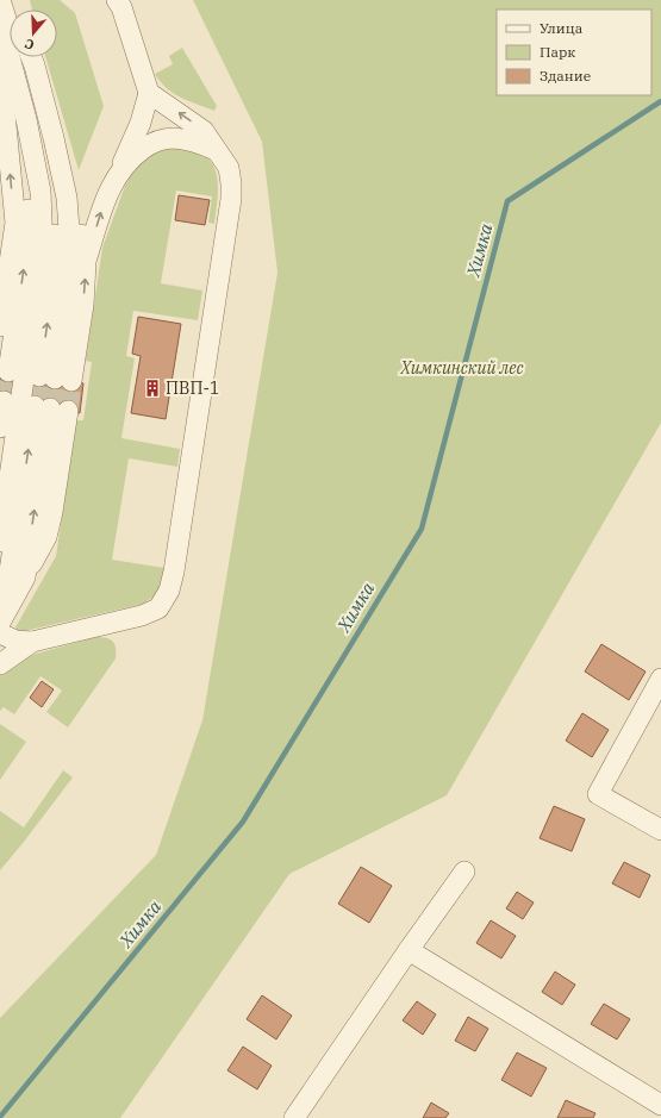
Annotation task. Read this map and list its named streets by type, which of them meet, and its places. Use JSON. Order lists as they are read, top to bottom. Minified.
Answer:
{"water":["Химка"],"parks":["Химкинский лес"],"places":{"building":["ПВП-1"]},"legend":["Улица","Парк","Здание"],"north":"bottom"}
